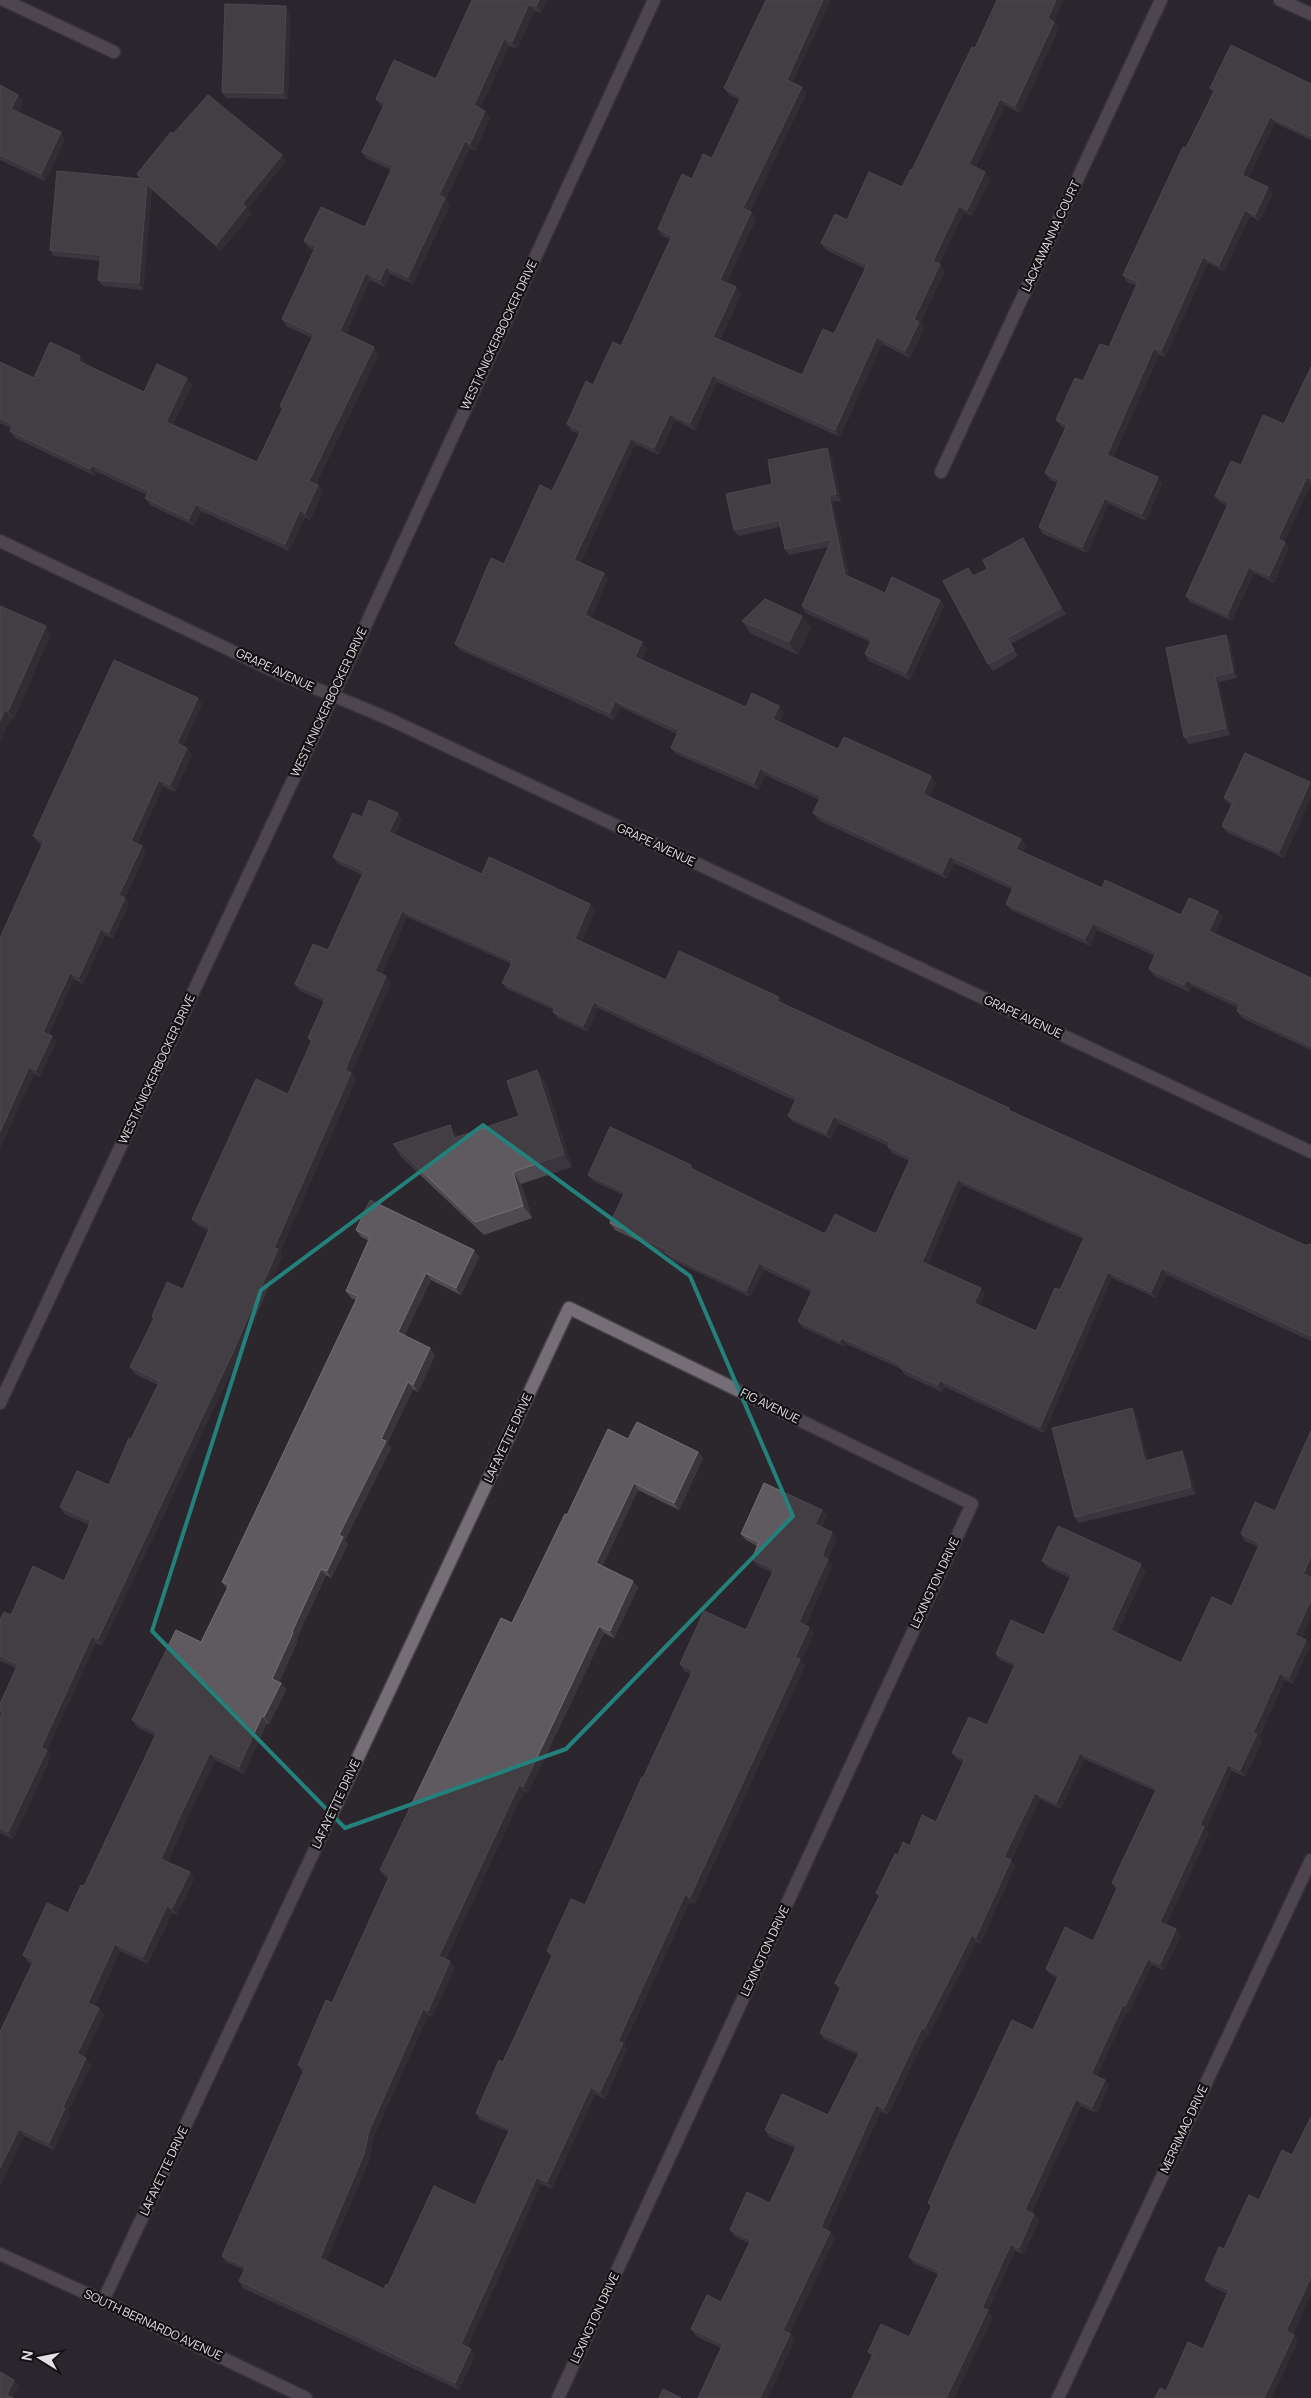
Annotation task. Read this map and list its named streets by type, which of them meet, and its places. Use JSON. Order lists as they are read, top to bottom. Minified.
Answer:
{"streets":{"street":["LACKAWANNA COURT","WEST KNICKERBOCKER DRIVE","GRAPE AVENUE","FIG AVENUE","LAFAYETTE DRIVE","LEXINGTON DRIVE","MERRIMAC DRIVE","SOUTH BERNARDO AVENUE"]},"crossings":[["WEST KNICKERBOCKER DRIVE","GRAPE AVENUE"],["FIG AVENUE","LAFAYETTE DRIVE"],["FIG AVENUE","LEXINGTON DRIVE"],["LAFAYETTE DRIVE","SOUTH BERNARDO AVENUE"]],"north":"left"}
